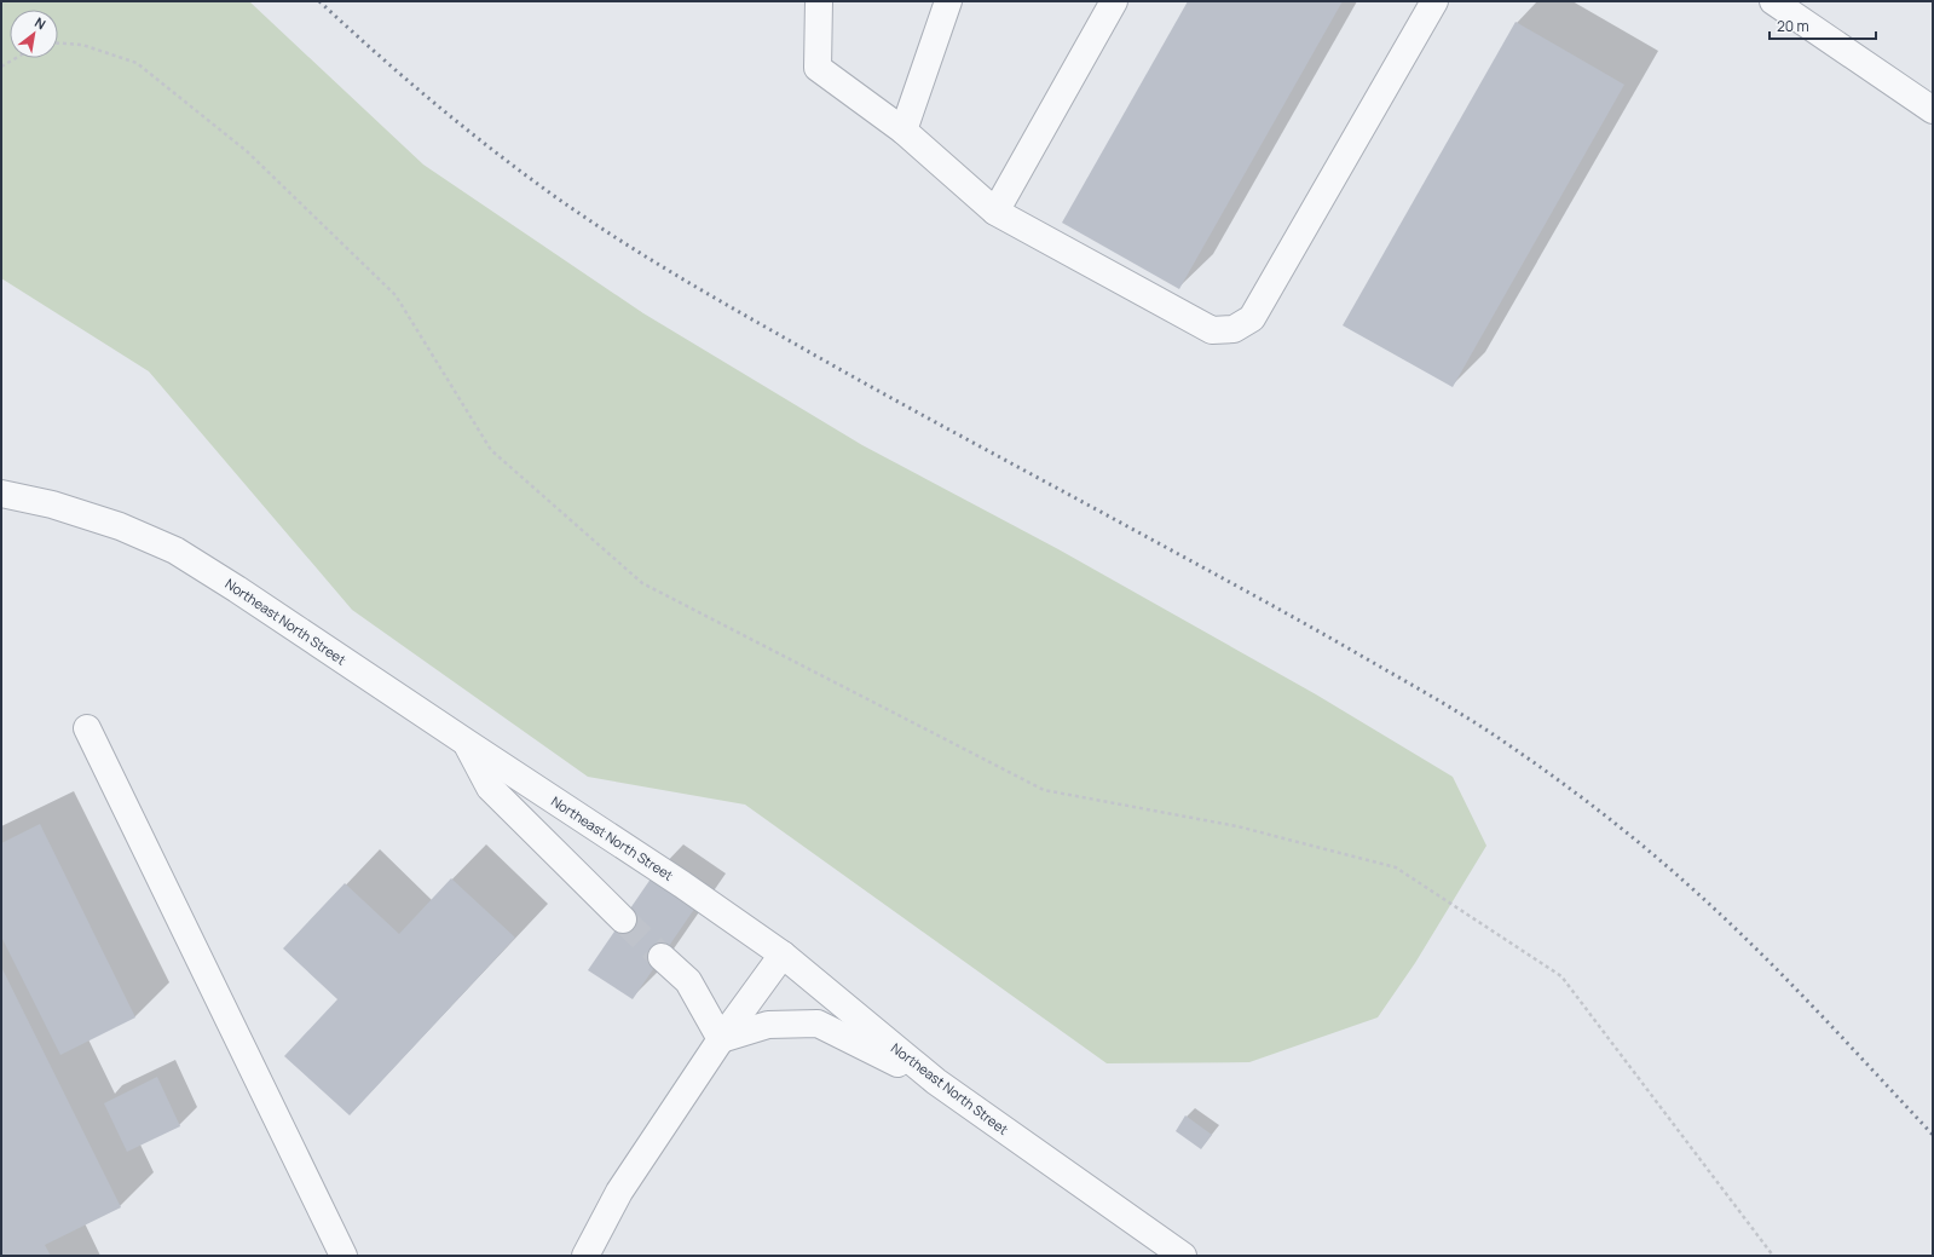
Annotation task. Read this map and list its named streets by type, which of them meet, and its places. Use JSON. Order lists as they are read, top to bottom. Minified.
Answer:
{"streets":{"street":["Northeast North Street"]},"scale_bar":"20 m","north":"top right"}
